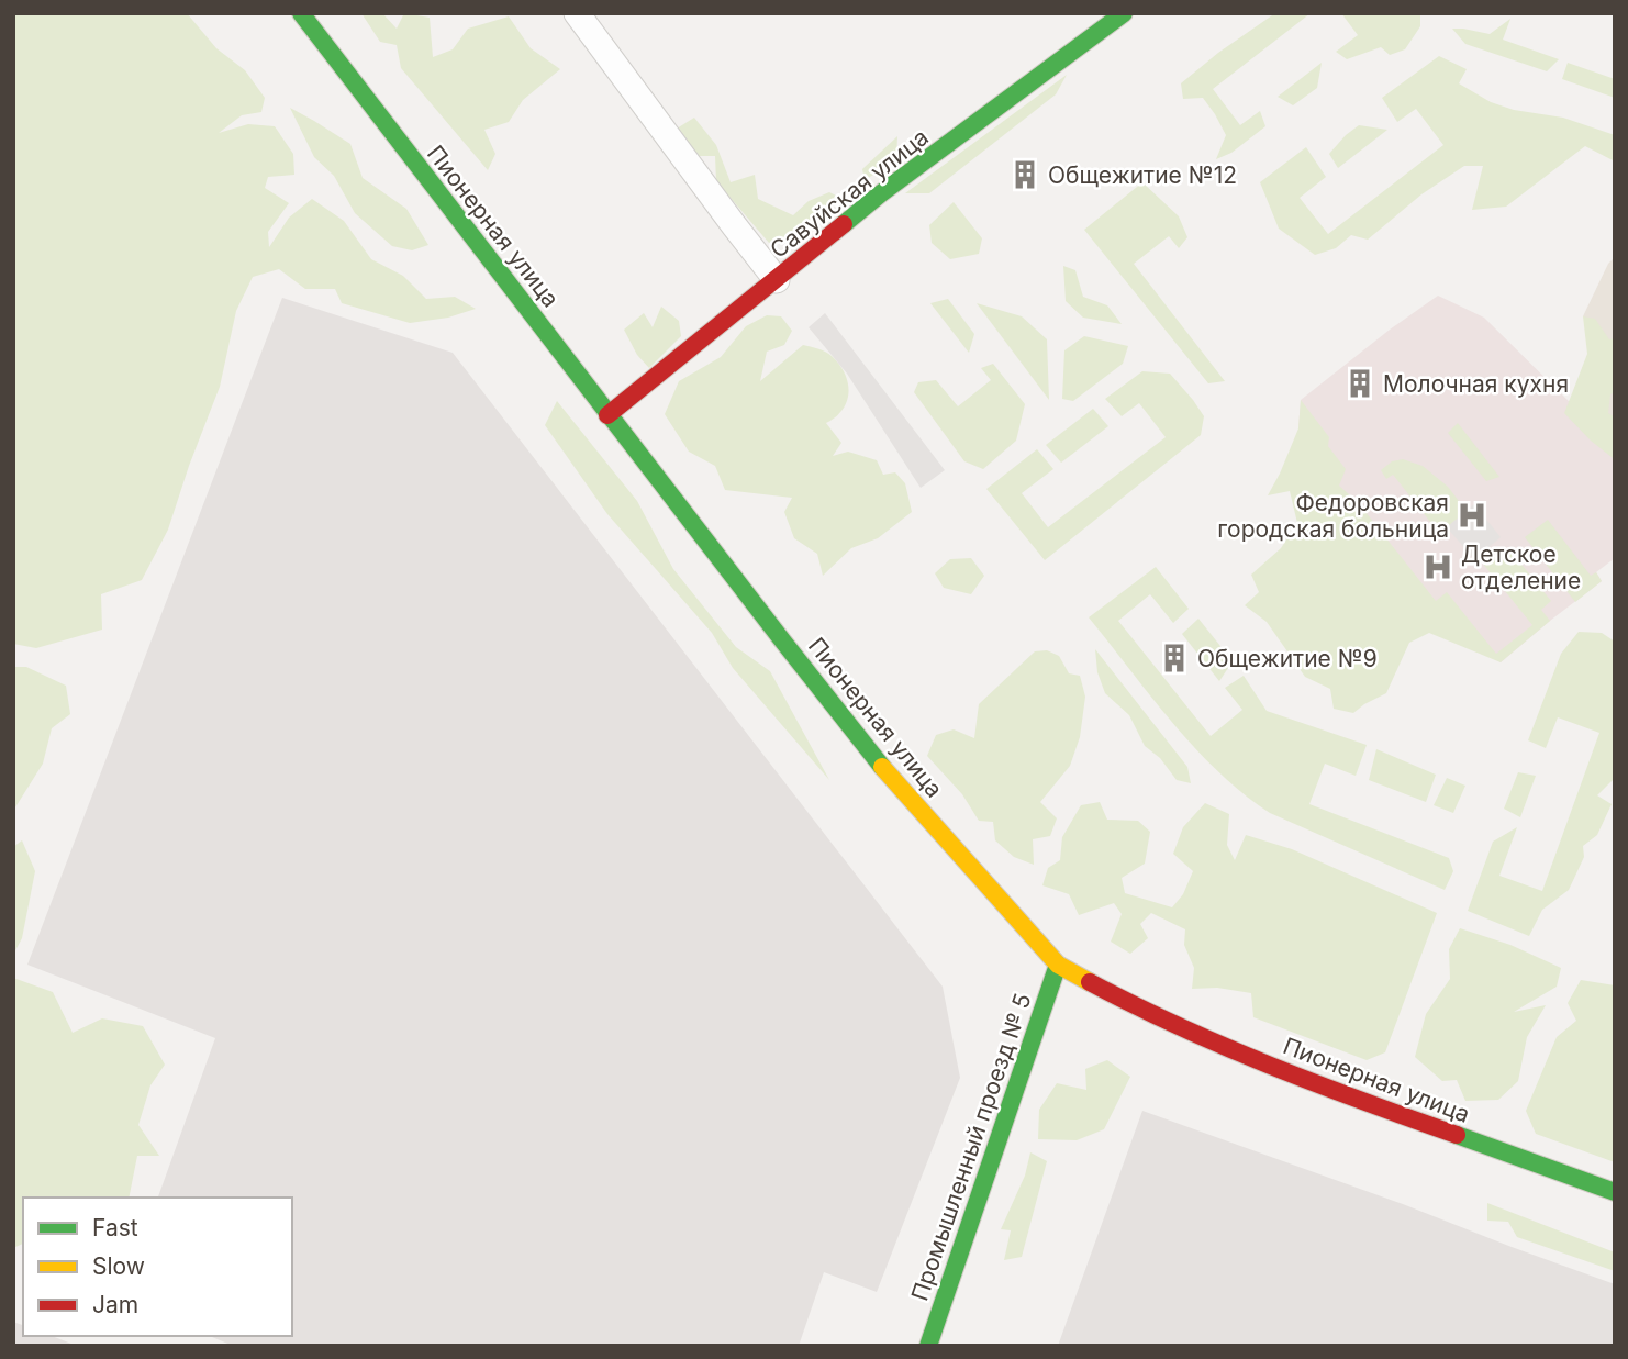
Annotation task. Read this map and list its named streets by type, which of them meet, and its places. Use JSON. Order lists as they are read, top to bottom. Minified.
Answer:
{"streets":{"main road":["Савуйская улица","Пионерная улица","Промышленный проезд № 5"]},"crossings":[["Савуйская улица","Пионерная улица"],["Пионерная улица","Промышленный проезд № 5"]],"places":{"building":["Общежитие №12","Молочная кухня","Общежитие №9"],"hospital":["Федоровская городская больница","Детское отделение"]},"legend":["Fast","Slow","Jam"]}
